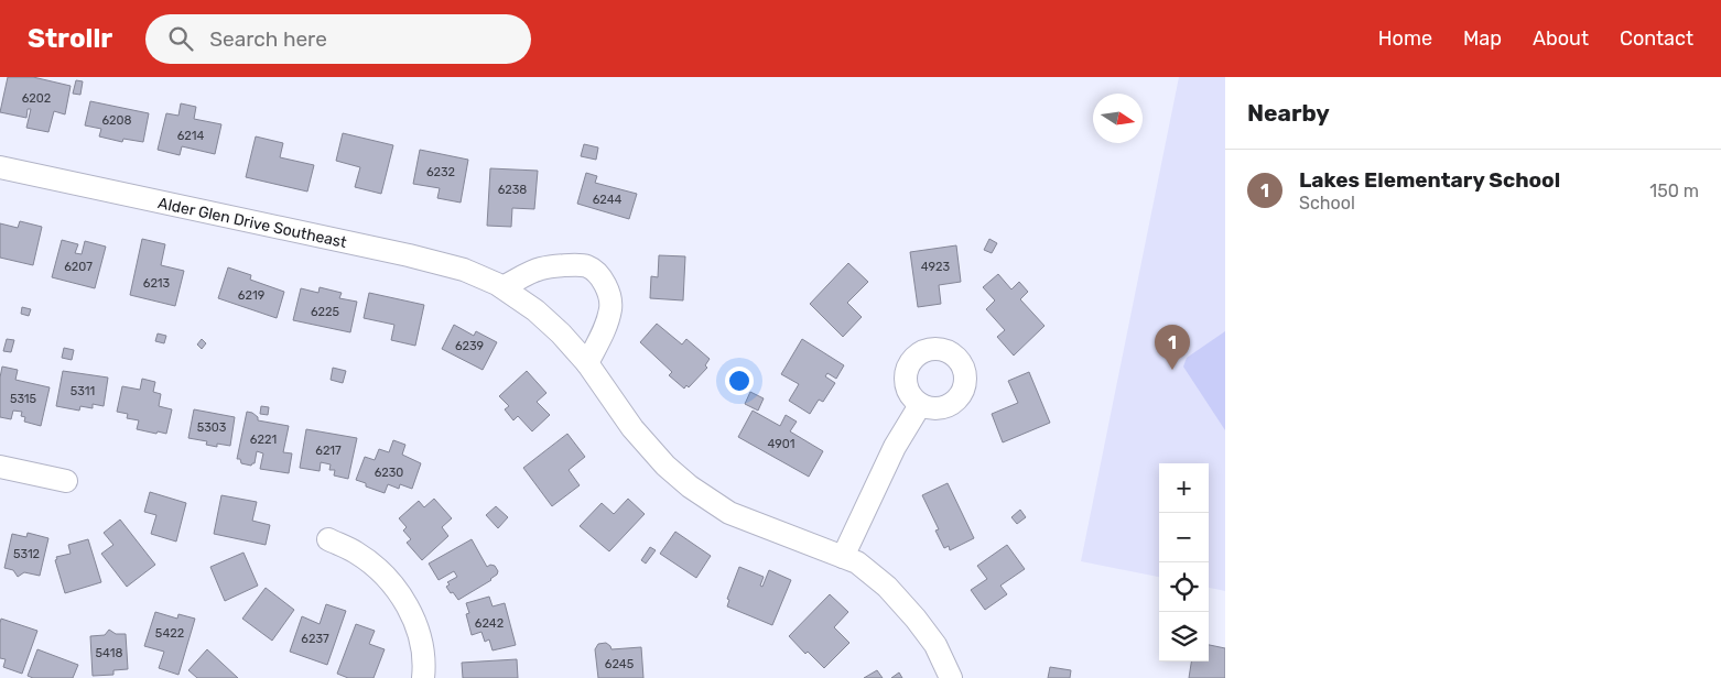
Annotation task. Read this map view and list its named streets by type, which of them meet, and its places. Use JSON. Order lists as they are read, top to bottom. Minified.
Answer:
{"streets":{"street":["Alder Glen Drive Southeast"]},"house_numbers":["6202","6208","6214","6232","6238","6244","6207","4923","6213","6219","6225","6239","5311","5315","5303","6221","4901","6217","6230","5312","6242","5422","6237","5418","6245"],"north":"right","page":{"header":"Strollr","search":"Search here","nav":["Home","Map","About","Contact"],"heading":"Nearby","list":[{"mark":"1","name":"Lakes Elementary School","note":"School","value":"150 m"}],"pins":"1","map_buttons":["+","−"]}}
